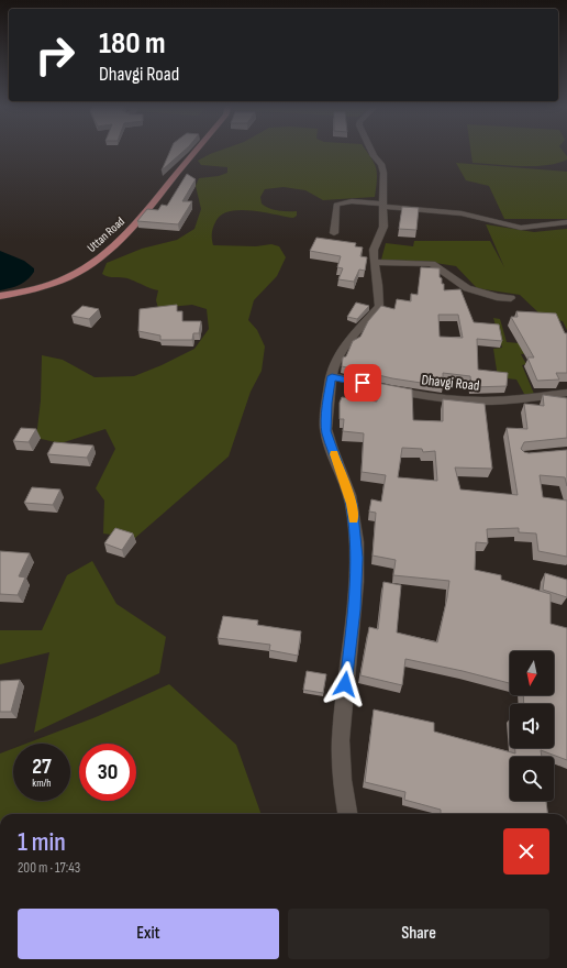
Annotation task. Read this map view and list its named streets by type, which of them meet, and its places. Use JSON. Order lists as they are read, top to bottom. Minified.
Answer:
{"streets":{"main road":["Uttan Road"],"street":["Dhavgi Road"]},"north":"bottom","page":{"turn":["180 m","Dhavgi Road"],"speed":"27 km/h","limit":"30","heading":["1 min","200 m · 17:43"],"buttons":["Exit","Share"]}}
